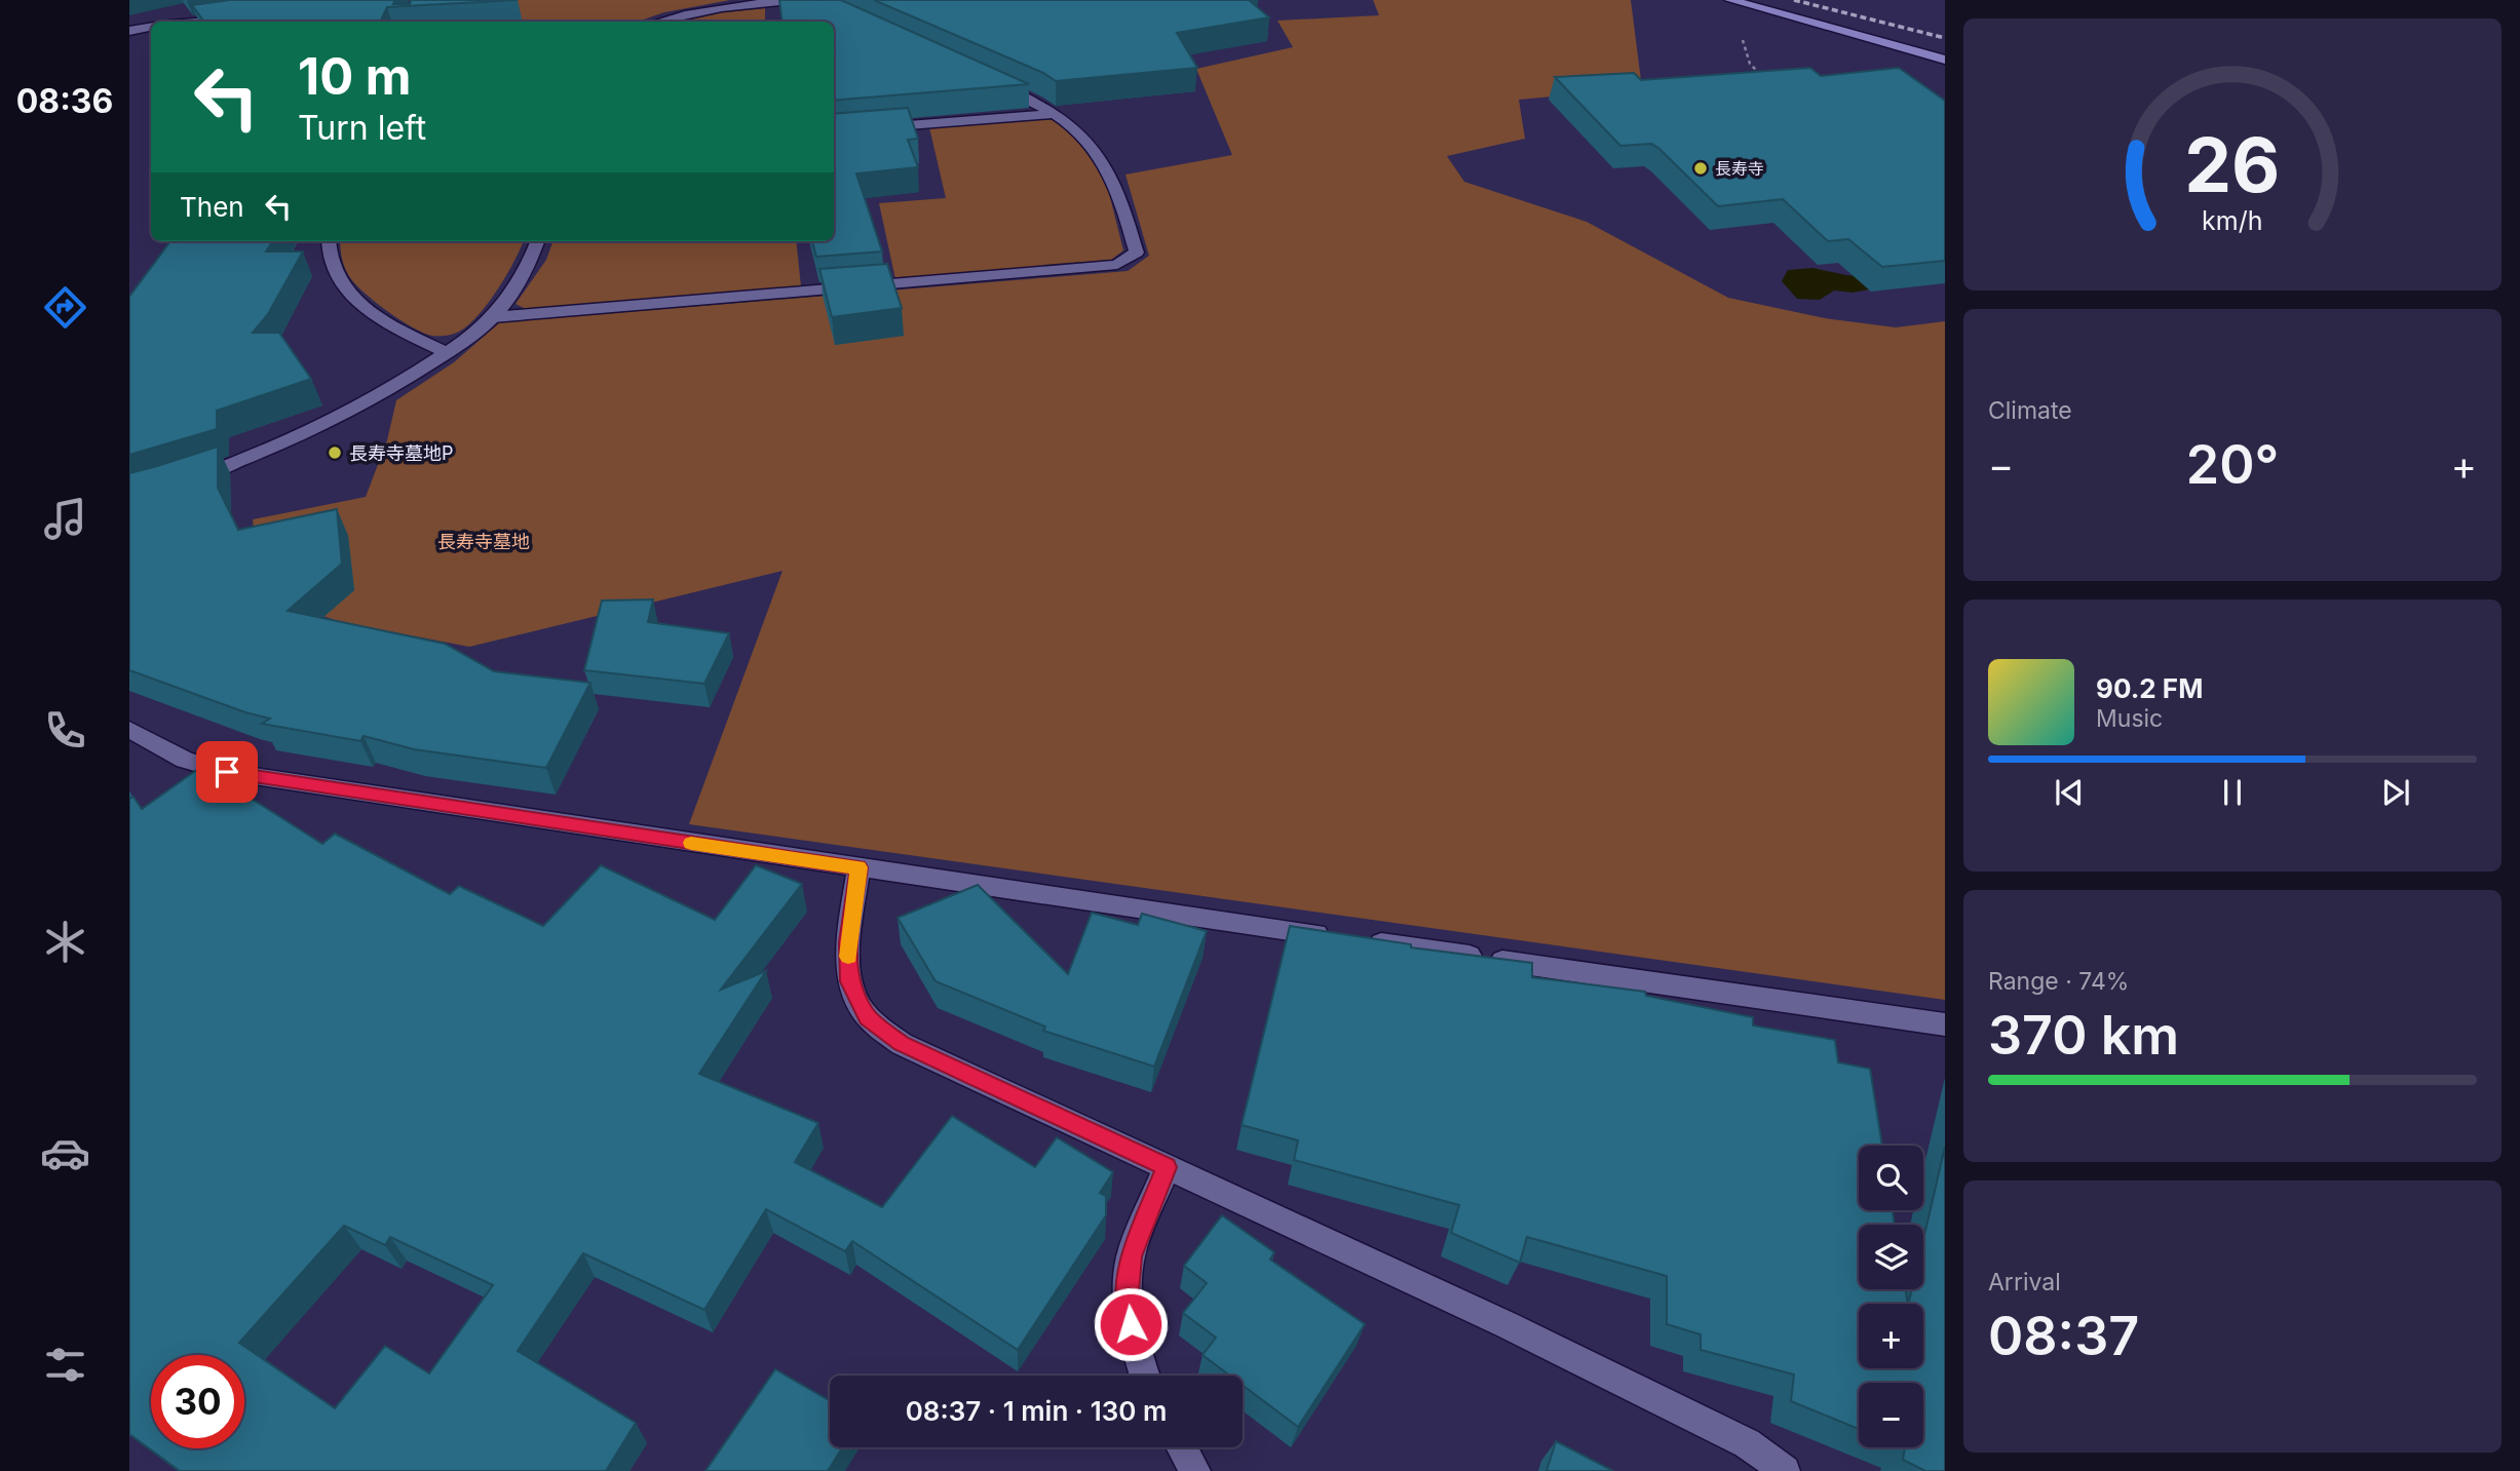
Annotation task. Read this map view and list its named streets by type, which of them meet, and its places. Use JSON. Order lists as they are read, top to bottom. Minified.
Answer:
{"parks":["長寿寺墓地"],"places":["長寿寺","長寿寺墓地P"],"page":{"tabs":"08:36","turn":["10 m","Turn left"],"then":"Then","tile":["Climate",["Range · 74%","370 km"],["Arrival","08:37"]],"heat":["−","20°","+"],"song":["90.2 FM","Music"],"map_buttons":["+","−"],"limit":"30","trip":"08:37 · 1 min · 130 m","gauge":["26","km/h"]}}
